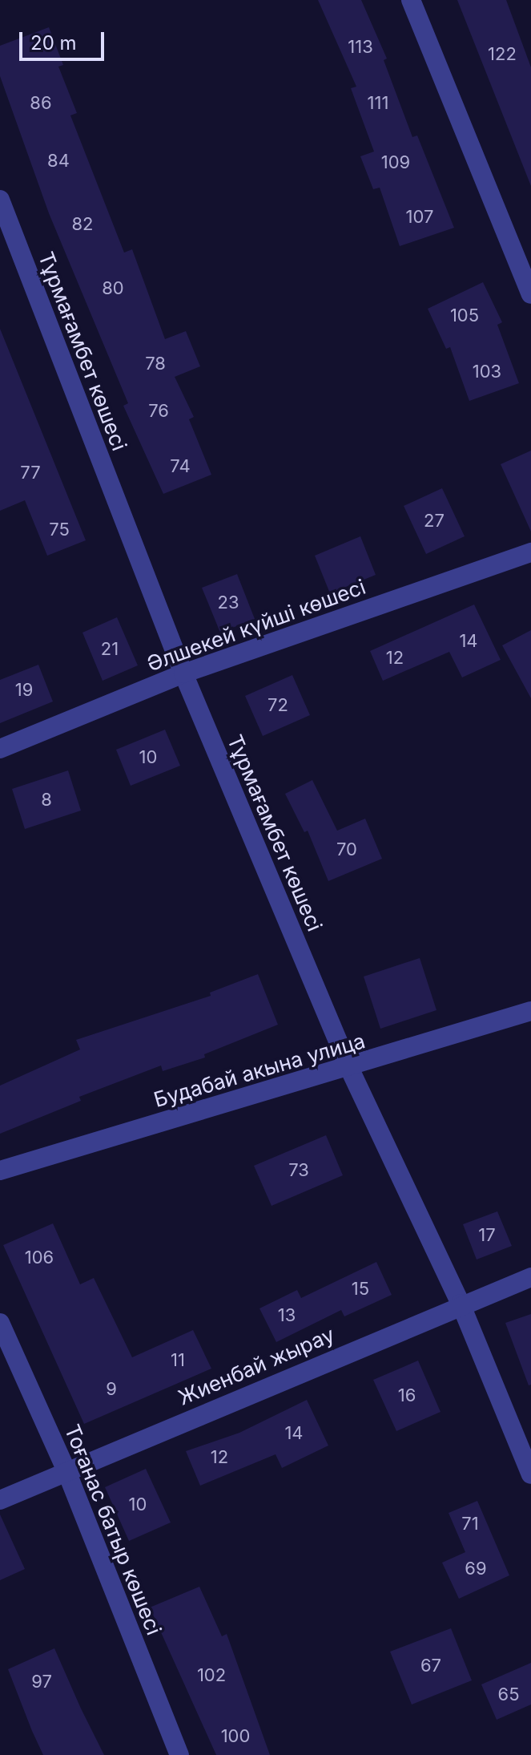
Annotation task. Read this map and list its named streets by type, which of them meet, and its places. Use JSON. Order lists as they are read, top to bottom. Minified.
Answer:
{"streets":{"street":["Тұрмағамбет көшесі","Әлшекей күйші көшесі","Будабай акына улица","Жиенбай жырау","Тоғанас батыр көшесі"]},"crossings":[["Тұрмағамбет көшесі","Әлшекей күйші көшесі"],["Тұрмағамбет көшесі","Будабай акына улица"],["Тұрмағамбет көшесі","Жиенбай жырау"],["Жиенбай жырау","Тоғанас батыр көшесі"]],"house_numbers":["113","122","86","111","84","109","107","82","80","105","78","103","76","74","77","27","75","23","14","21","12","19","72","10","8","70","73","17","106","15","13","11","9","16","14","12","10","71","69","67","102","97","65","100"],"scale_bar":"20 m"}
